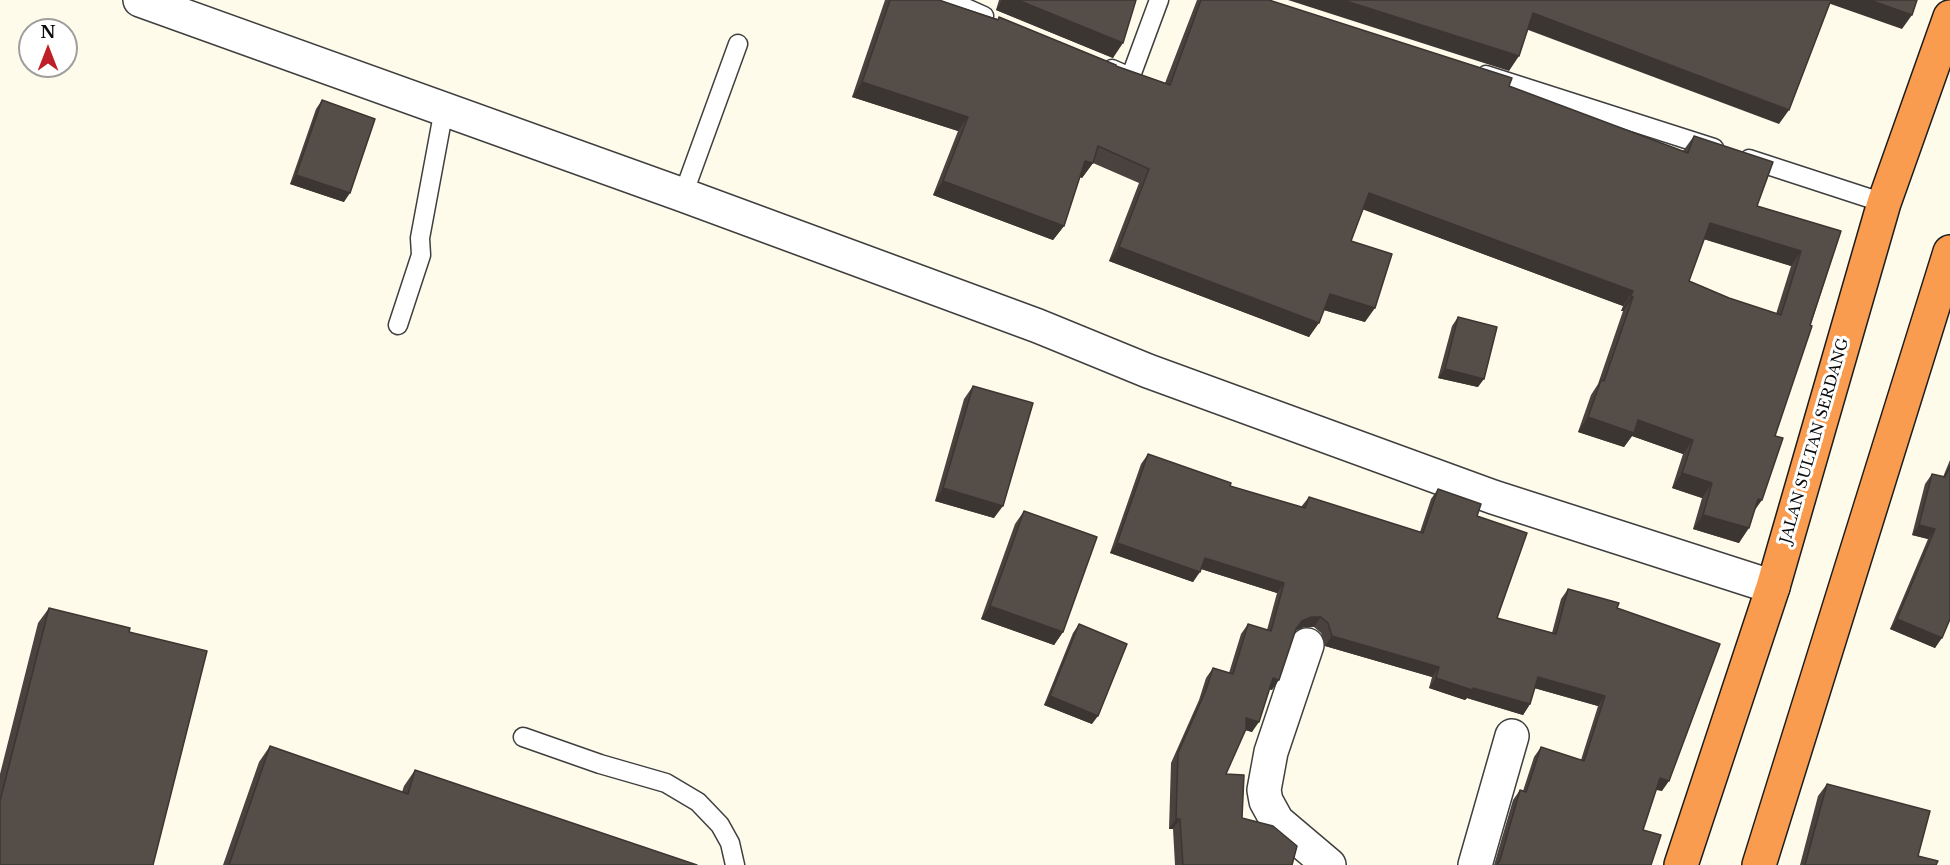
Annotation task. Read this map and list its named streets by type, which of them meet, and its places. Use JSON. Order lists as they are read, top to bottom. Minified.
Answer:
{"streets":{"highway":["JALAN SULTAN SERDANG"]},"north":"top"}
